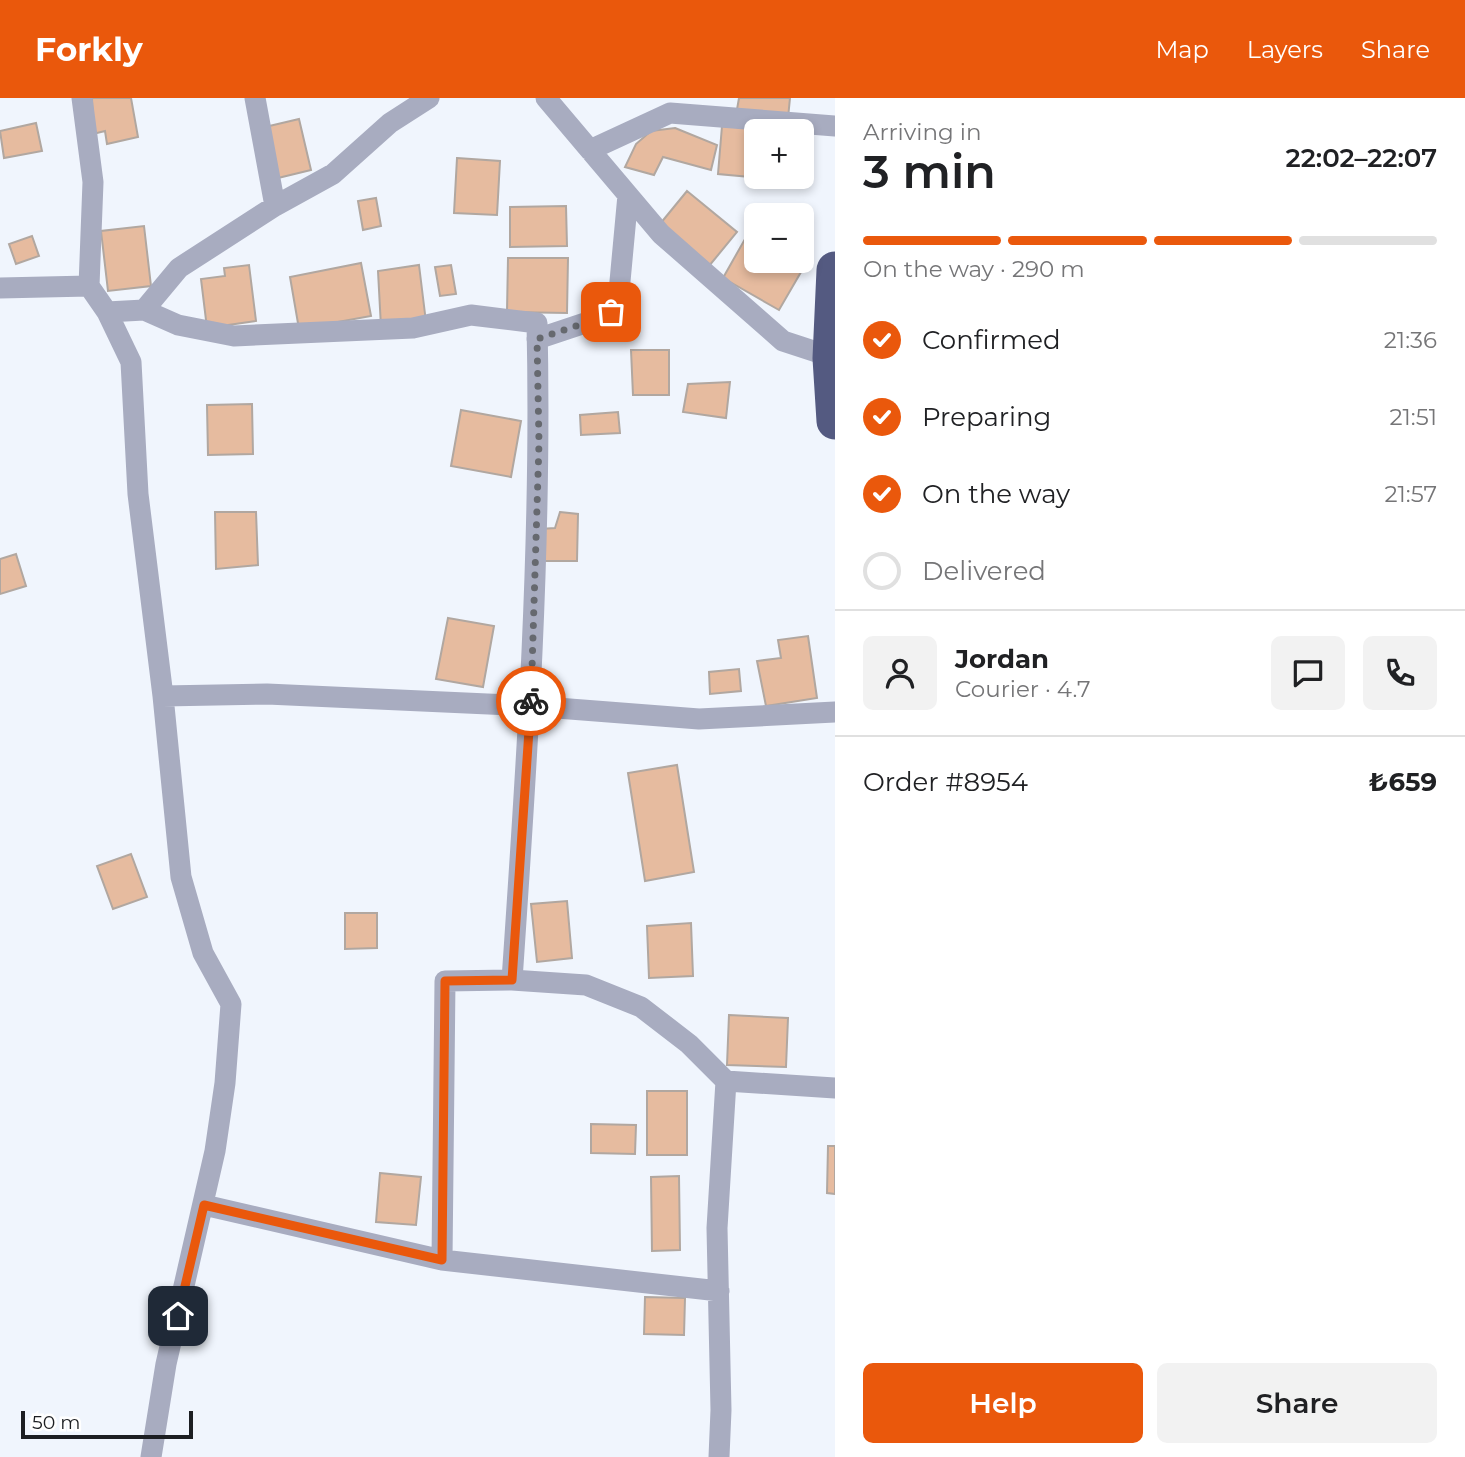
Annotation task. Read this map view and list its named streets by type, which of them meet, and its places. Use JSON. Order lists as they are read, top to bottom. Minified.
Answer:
{"scale_bar":"50 m","page":{"header":"Forkly","nav":["Map","Layers","Share"],"heading":["3 min","Arriving in","22:02–22:07"],"panel":["Jordan","Courier · 4.7","Order #8954","₺659"],"map_buttons":["+","−"],"bar":"On the way · 290 m","list":[["Confirmed","21:36"],["Preparing","21:51"],["On the way","21:57"],"Delivered"],"buttons":["Help","Share"],"scale":"50 m"}}
